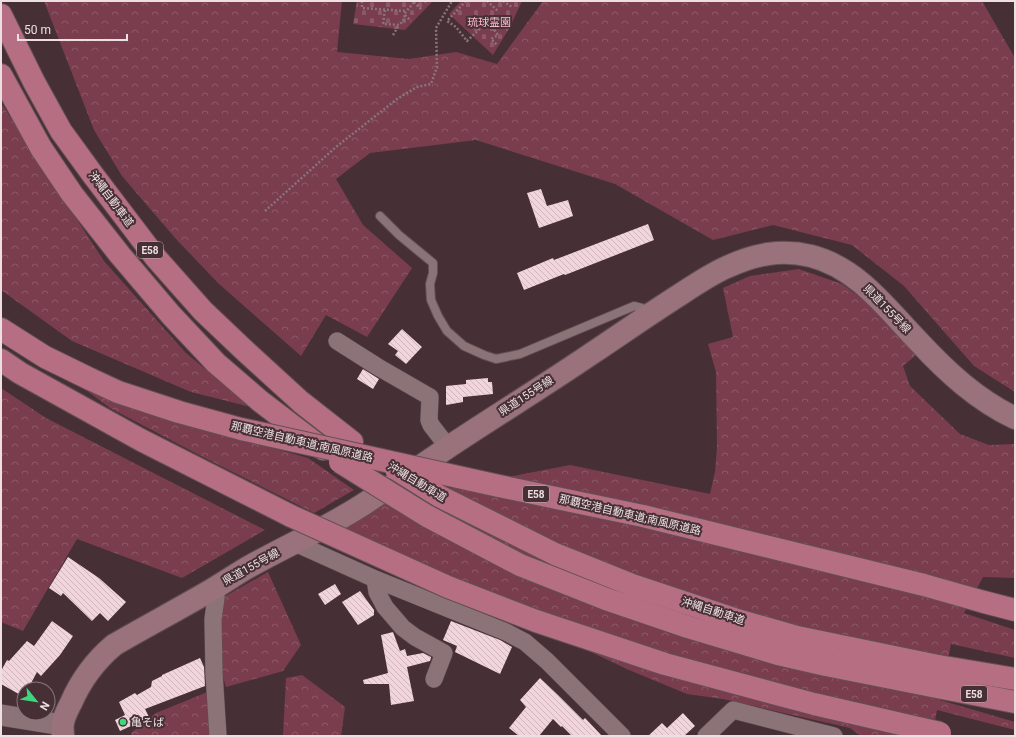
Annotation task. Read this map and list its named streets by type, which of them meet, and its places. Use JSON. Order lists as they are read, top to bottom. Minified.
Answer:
{"streets":{"highway":["沖縄自動車道","E58","那覇空港自動車道;南風原道路"],"main road":["県道155号線"]},"parks":["琉球霊園"],"places":["亀そば"],"scale_bar":"50 m","north":"bottom right"}
